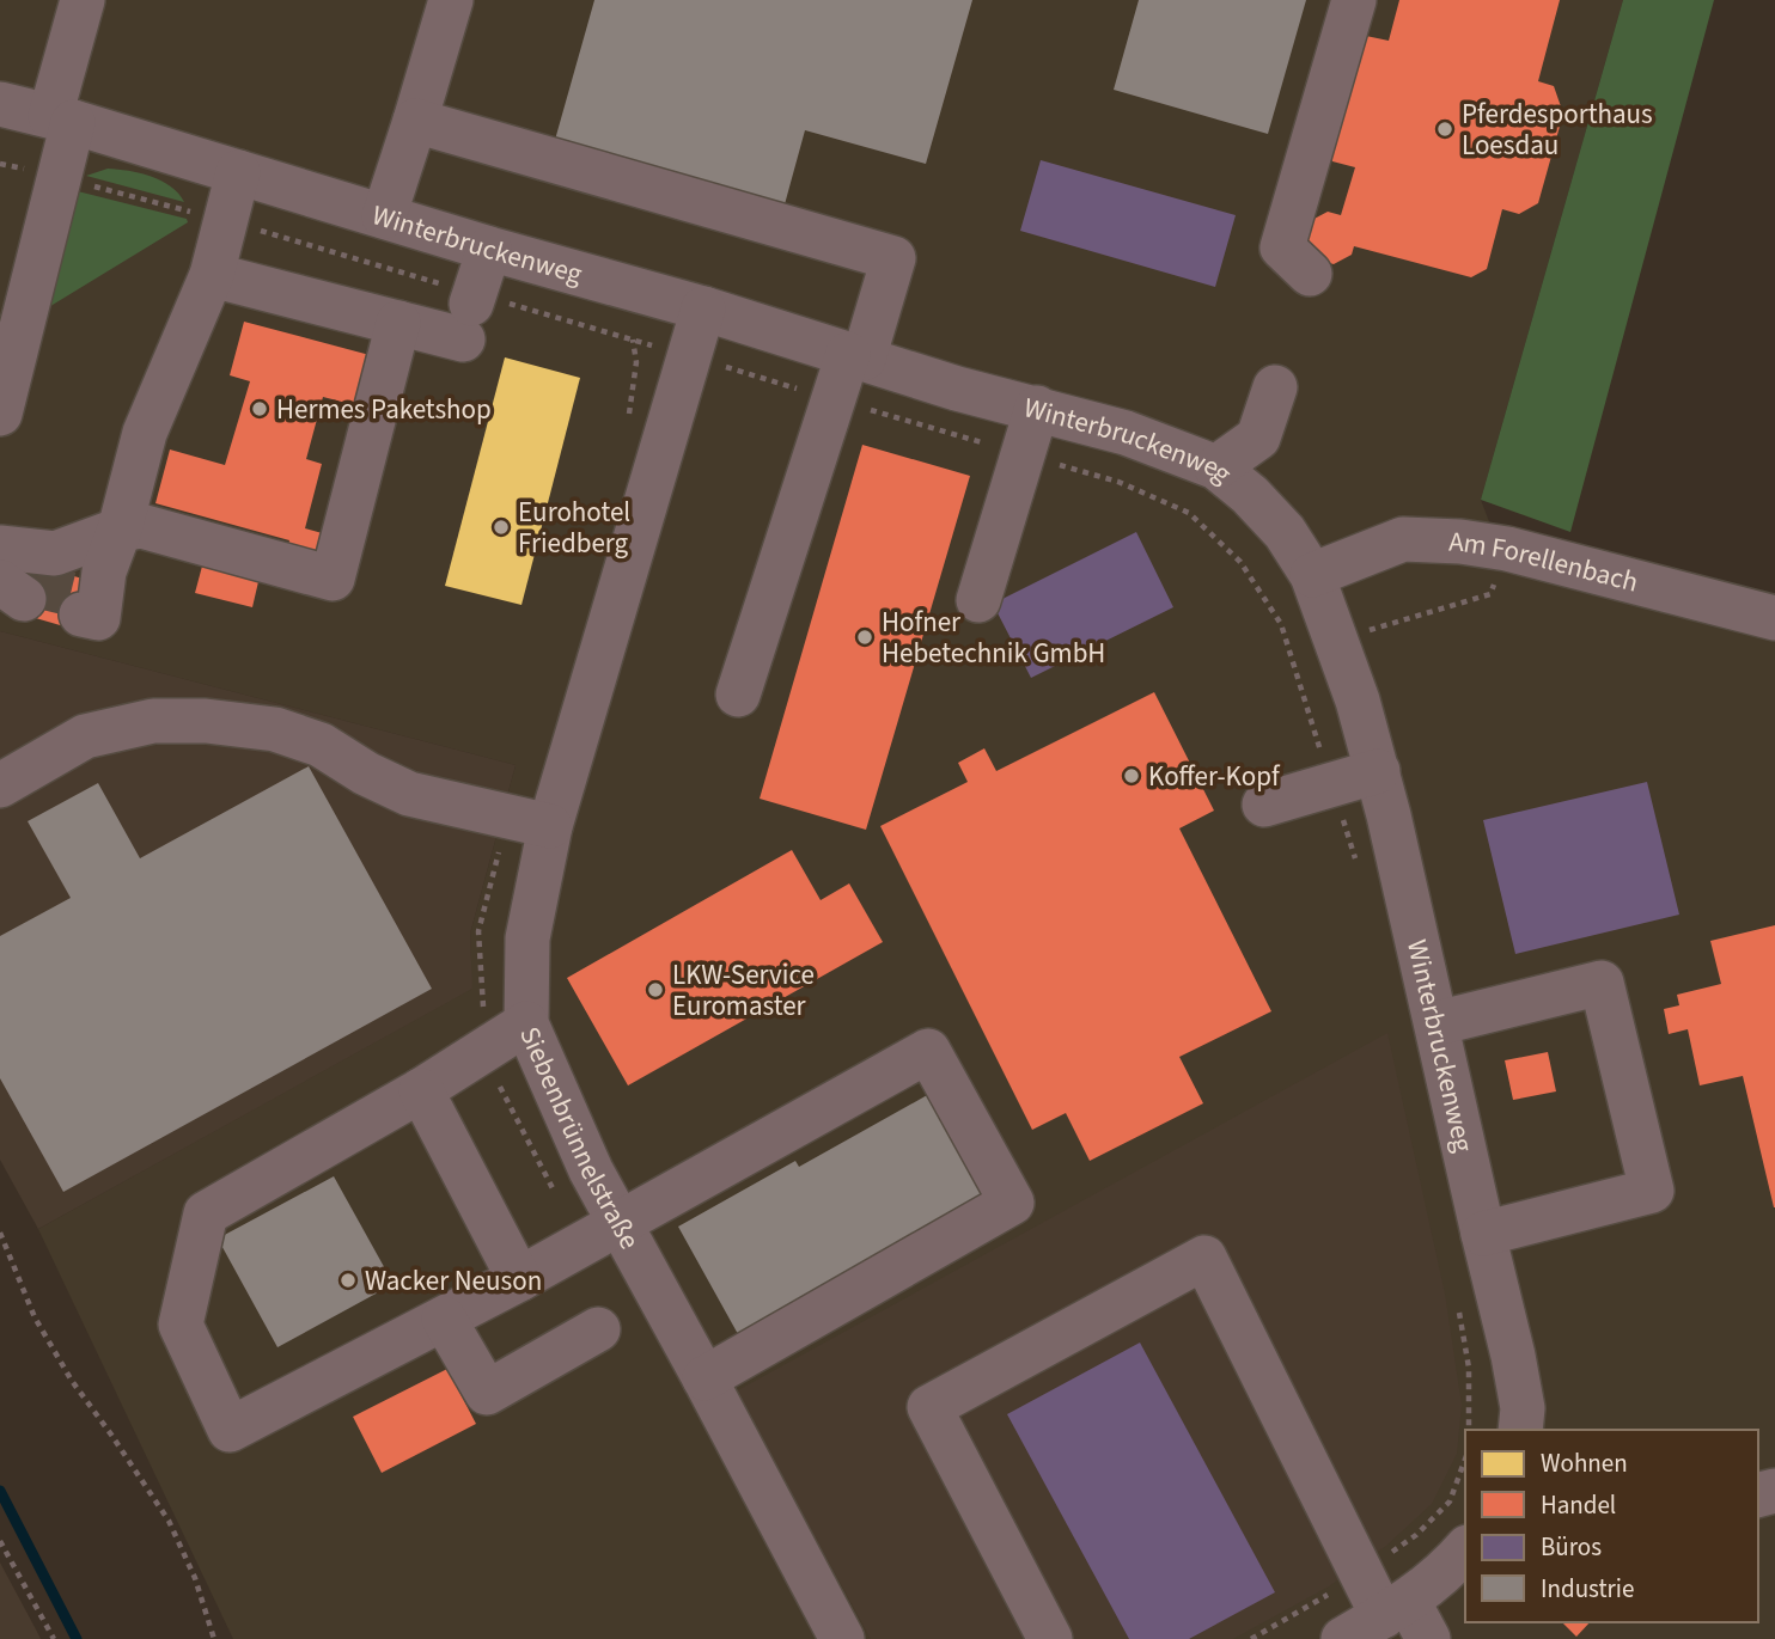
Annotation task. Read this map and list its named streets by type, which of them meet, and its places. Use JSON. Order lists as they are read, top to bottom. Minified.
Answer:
{"streets":{"street":["Winterbruckenweg","Am Forellenbach","Siebenbrünnelstraße"]},"crossings":[["Winterbruckenweg","Am Forellenbach"],["Winterbruckenweg","Siebenbrünnelstraße"]],"places":["Pferdesporthaus Loesdau","Hermes Paketshop","Eurohotel Friedberg","Hofner Hebetechnik GmbH","Koffer-Kopf","LKW-Service Euromaster","Wacker Neuson"],"legend":["Wohnen","Handel","Büros","Industrie"]}
